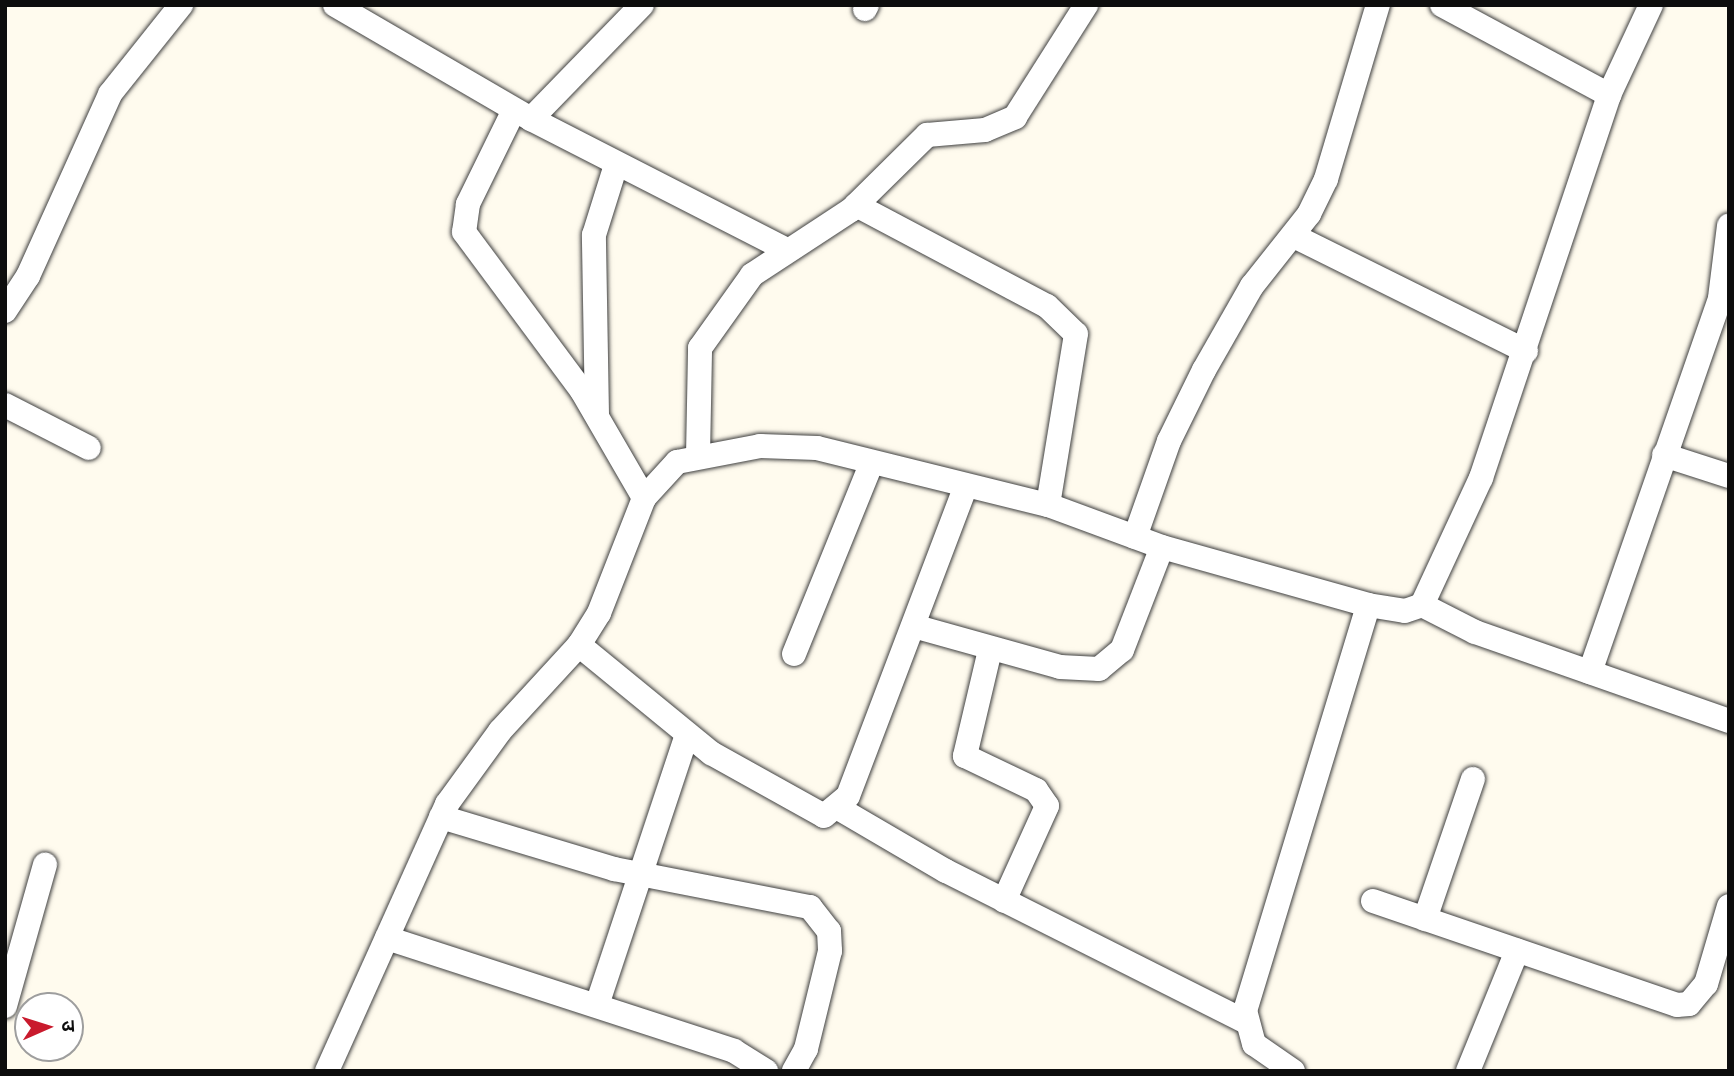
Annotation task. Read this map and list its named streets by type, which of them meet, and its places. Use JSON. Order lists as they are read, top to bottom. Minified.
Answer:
{"north":"right"}
